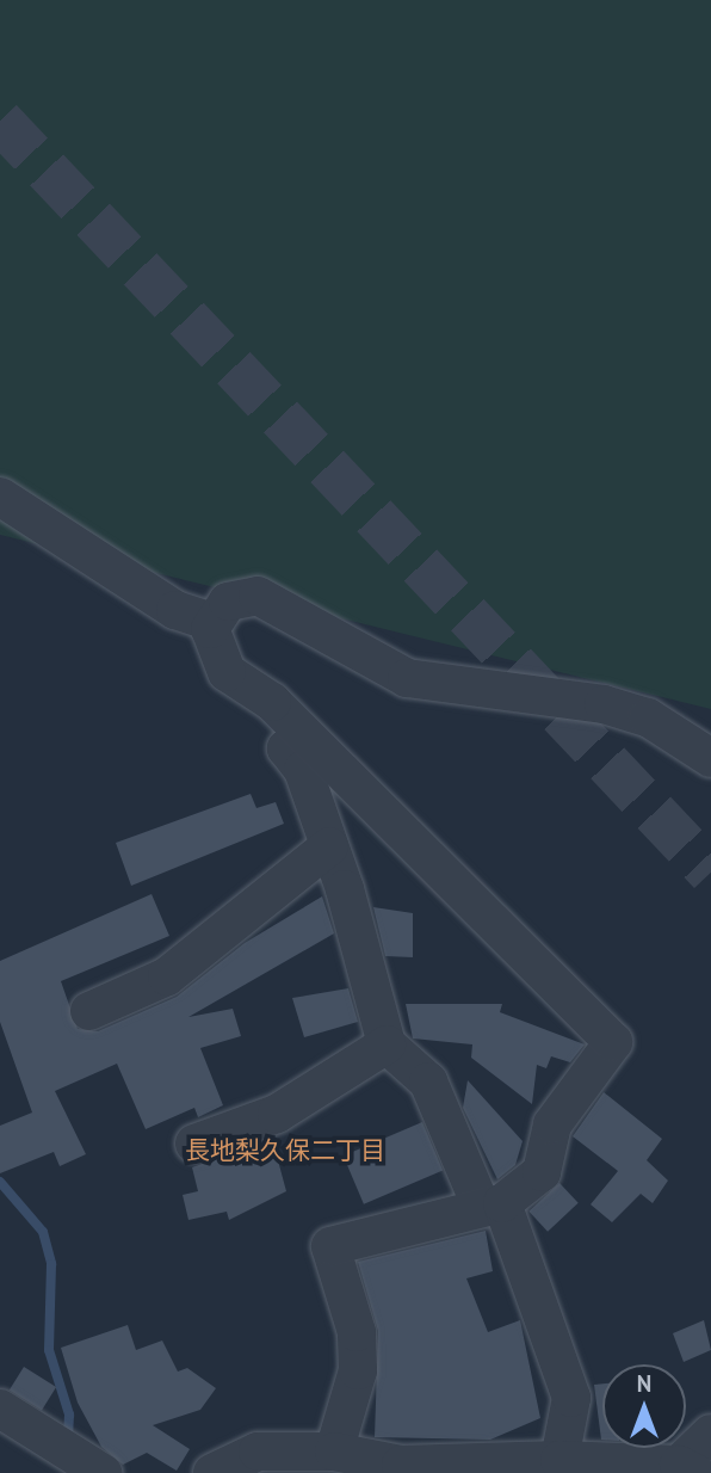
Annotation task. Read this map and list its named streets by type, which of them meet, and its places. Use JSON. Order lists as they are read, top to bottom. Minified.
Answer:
{"districts":["長地梨久保二丁目"],"north":"top"}
